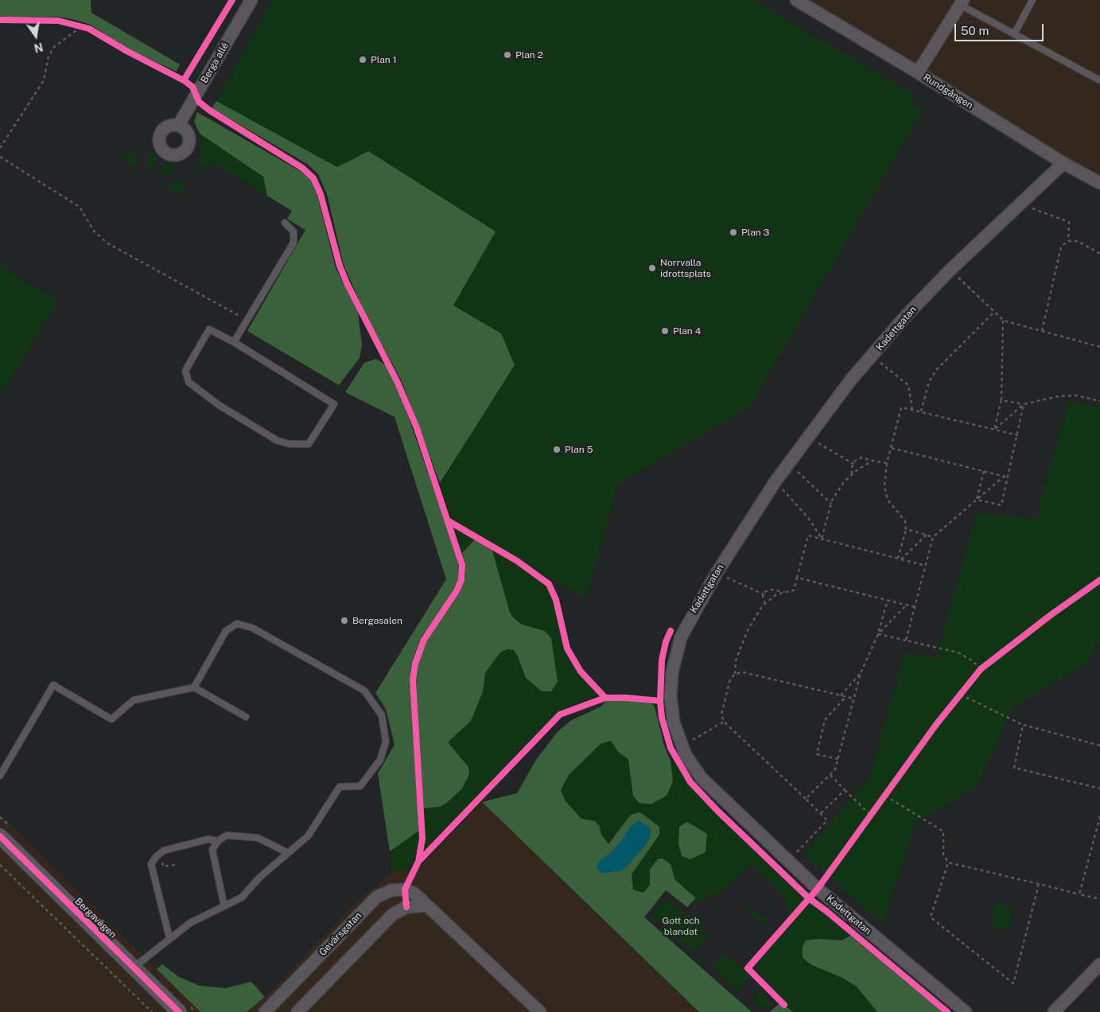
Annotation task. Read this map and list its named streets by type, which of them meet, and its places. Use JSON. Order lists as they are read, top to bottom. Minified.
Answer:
{"streets":{"street":["Berga allé","Rundgången","Kadettgatan","Bergavägen","Gevärsgatan"]},"crossings":[["Rundgången","Kadettgatan"]],"parks":["Gott och blandat"],"places":["Plan 2","Plan 1","Plan 3","Norrvalla idrottsplats","Plan 4","Plan 5","Bergasalen"],"scale_bar":"50 m","north":"bottom"}
